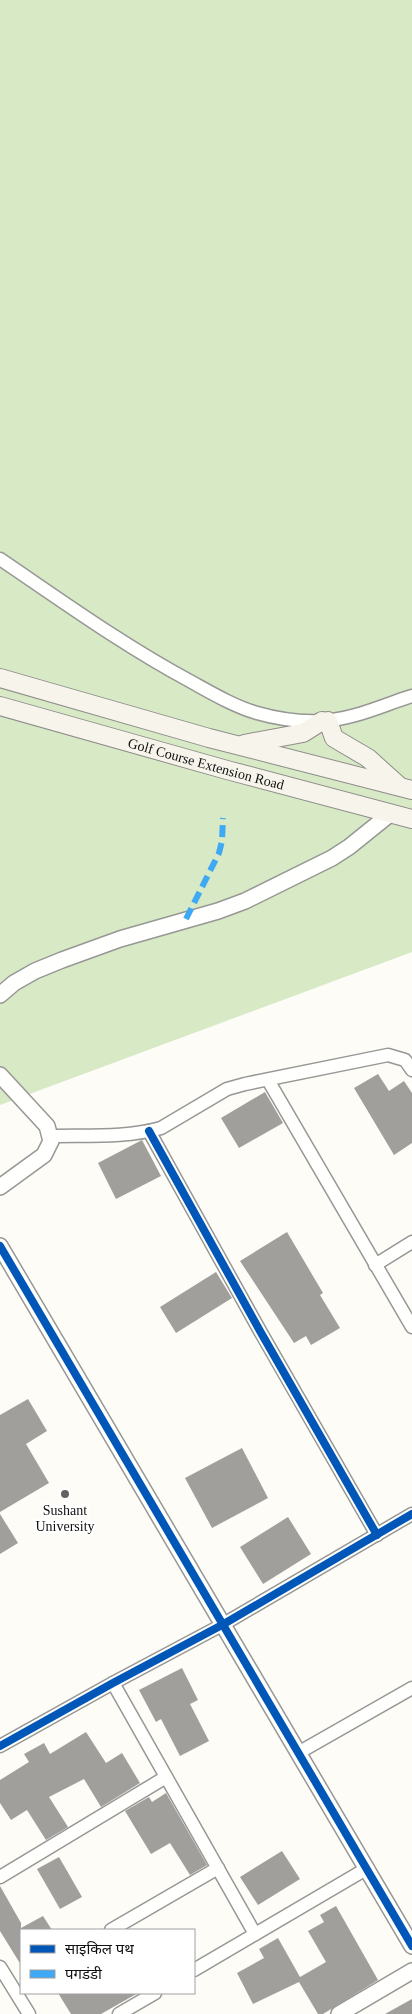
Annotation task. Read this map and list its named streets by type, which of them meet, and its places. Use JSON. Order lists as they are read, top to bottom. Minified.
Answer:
{"streets":{"main road":["Golf Course Extension Road"]},"places":["Sushant University"],"legend":["साइकिल पथ","पगडंडी"]}
